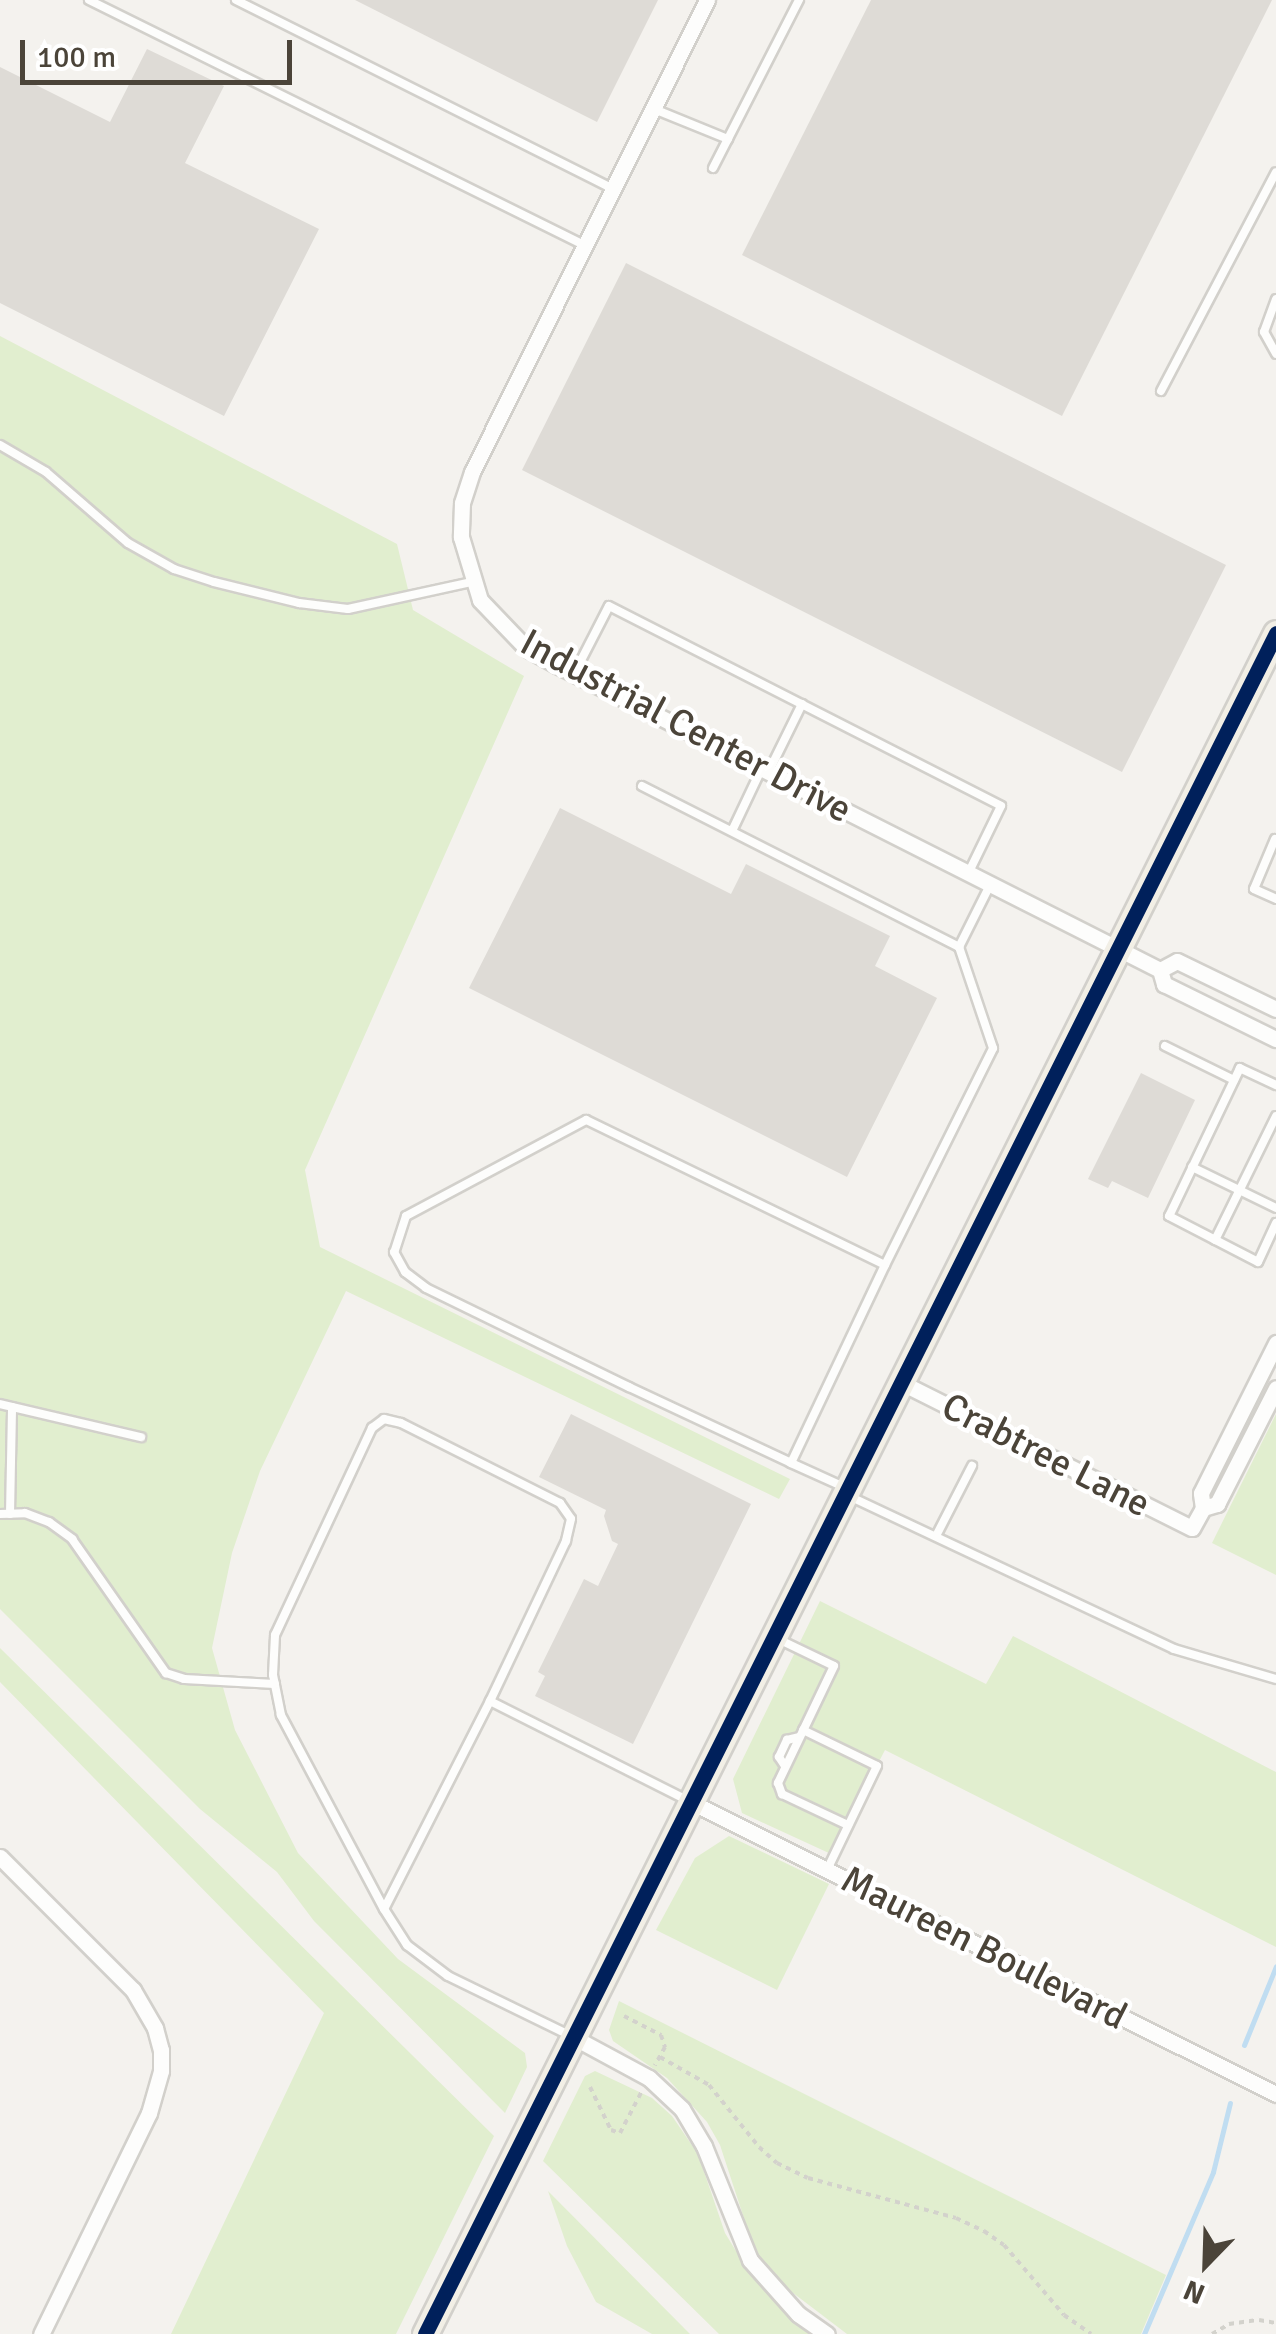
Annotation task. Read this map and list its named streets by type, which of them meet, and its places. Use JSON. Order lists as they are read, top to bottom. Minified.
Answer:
{"streets":{"street":["Industrial Center Drive","Crabtree Lane","Maureen Boulevard"]},"scale_bar":"100 m","north":"bottom left"}
